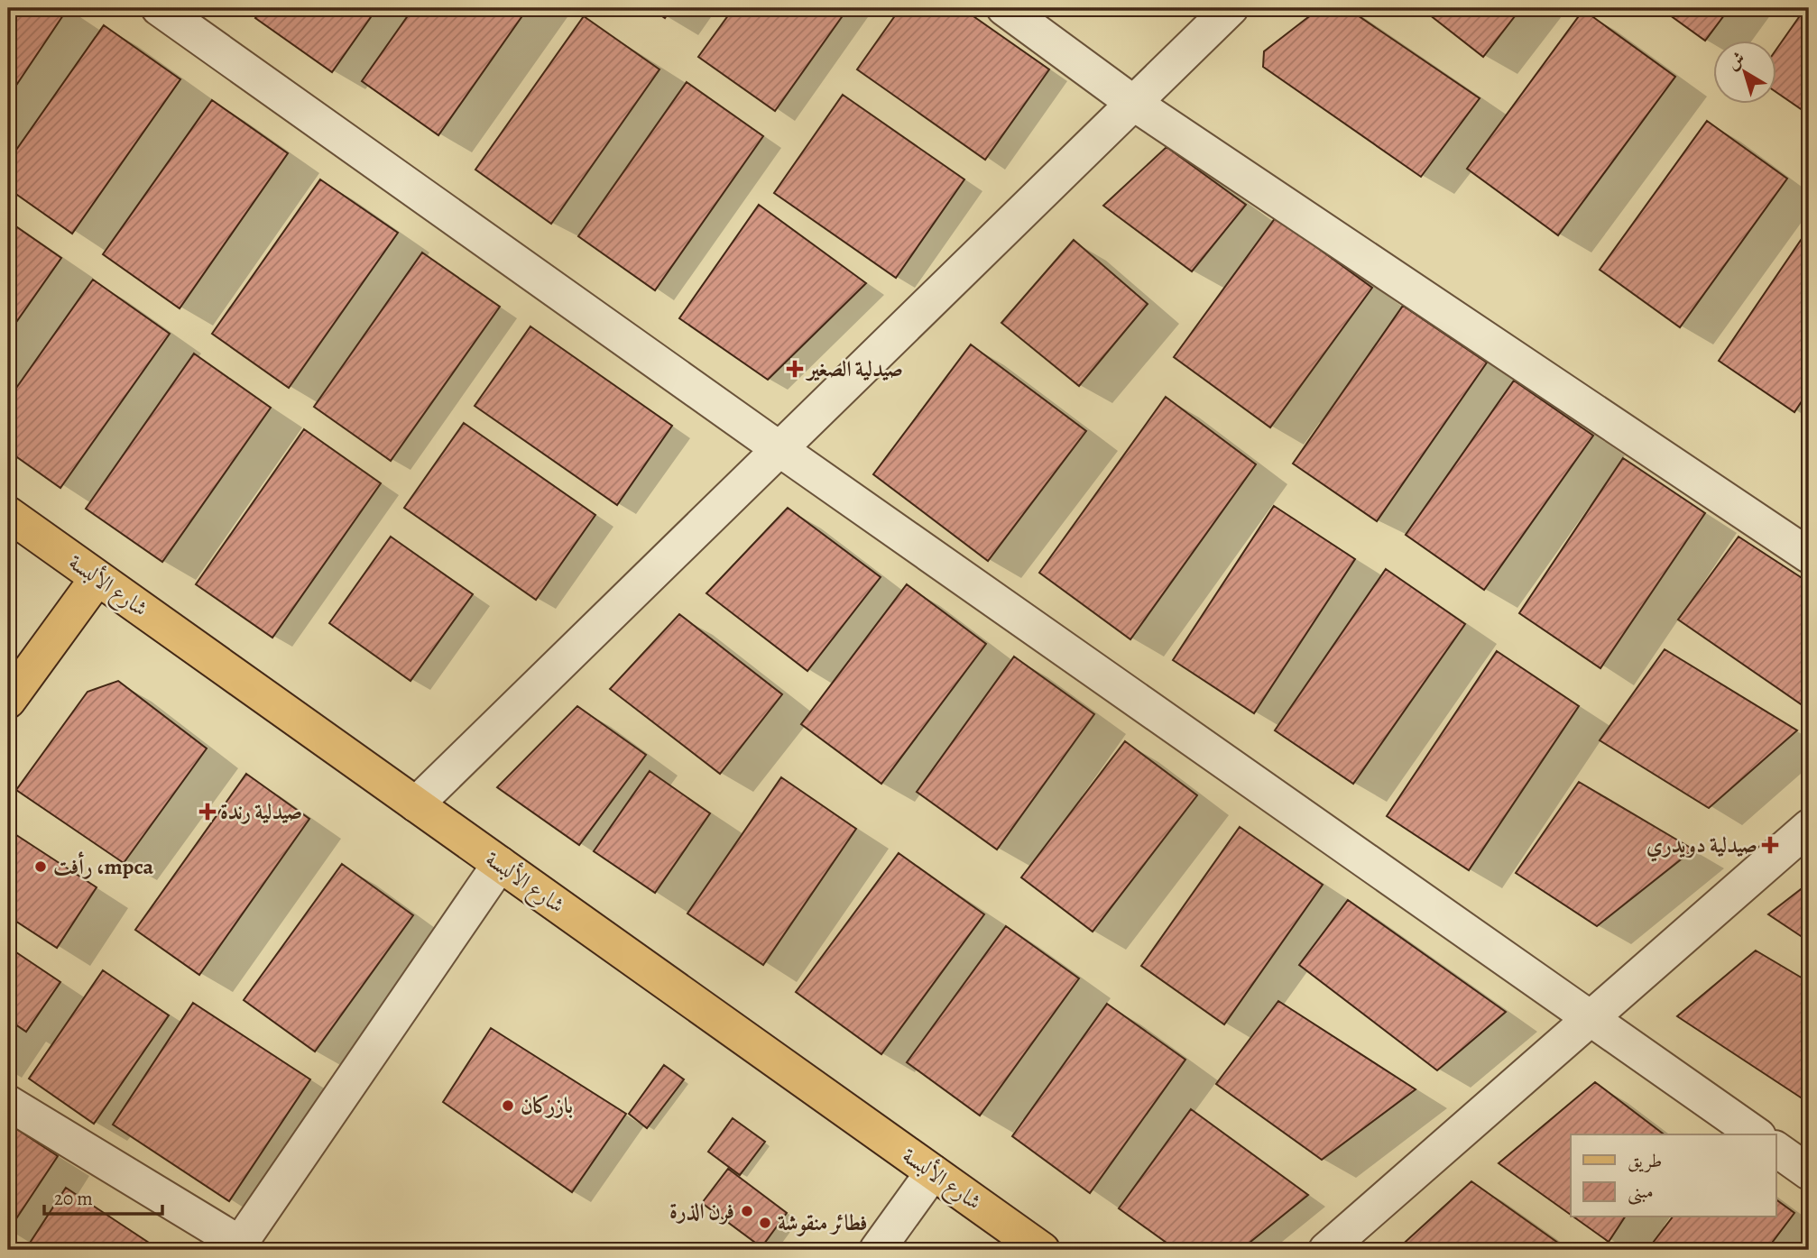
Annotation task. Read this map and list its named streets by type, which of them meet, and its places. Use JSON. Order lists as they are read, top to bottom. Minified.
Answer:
{"streets":{"main road":["شارع الألبسة"]},"places":{"health":["صيدلية الصغير","صيدلية رندة","صيدلية دويدري"],"other":["رأفت ،mpca","بازركان","فرن الذرة","فطائر منقوشة"]},"legend":["طريق","مبنى"],"scale_bar":"20 m","north":"top left"}
